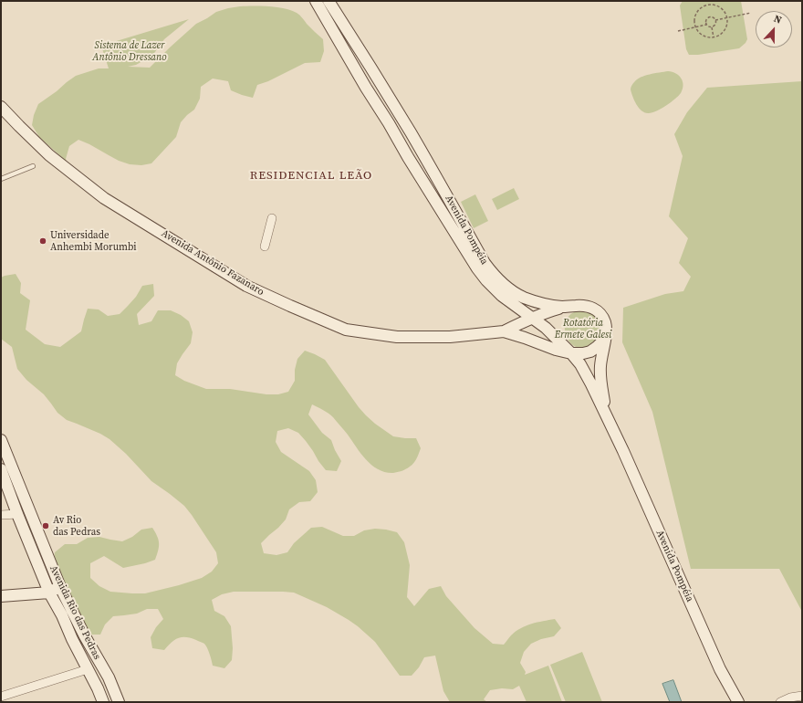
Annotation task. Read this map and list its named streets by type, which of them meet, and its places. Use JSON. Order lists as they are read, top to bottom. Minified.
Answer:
{"streets":{"main road":["Avenida Pompéia","Avenida Antônio Fazanaro","Avenida Rio das Pedras"]},"crossings":[["Avenida Pompéia","Avenida Antônio Fazanaro"]],"districts":["RESIDENCIAL LEÃO"],"parks":["Sistema de Lazer Antônio Dressano","Rotatória Ermete Galesi"],"places":["Universidade Anhembi Morumbi","Av Rio das Pedras"],"north":"top"}
